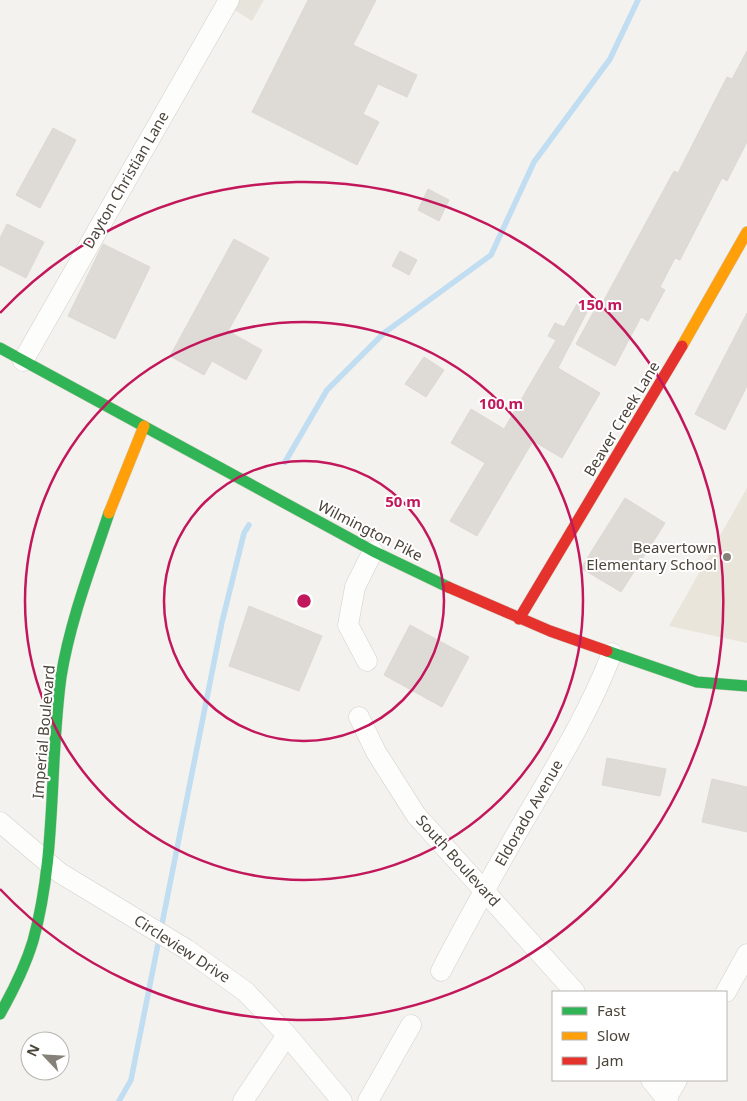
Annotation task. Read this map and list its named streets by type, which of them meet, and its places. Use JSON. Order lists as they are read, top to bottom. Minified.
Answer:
{"streets":{"street":["Dayton Christian Lane","Beaver Creek Lane","Wilmington Pike","Imperial Boulevard","Eldorado Avenue","South Boulevard","Circleview Drive"]},"crossings":[["Dayton Christian Lane","Wilmington Pike"],["Beaver Creek Lane","Wilmington Pike"],["Wilmington Pike","Imperial Boulevard"],["Wilmington Pike","Eldorado Avenue"],["Imperial Boulevard","Circleview Drive"],["Eldorado Avenue","South Boulevard"]],"places":["Beavertown Elementary School"],"legend":["Fast","Slow","Jam"],"north":"top left","rings":["150 m","100 m","50 m"]}
